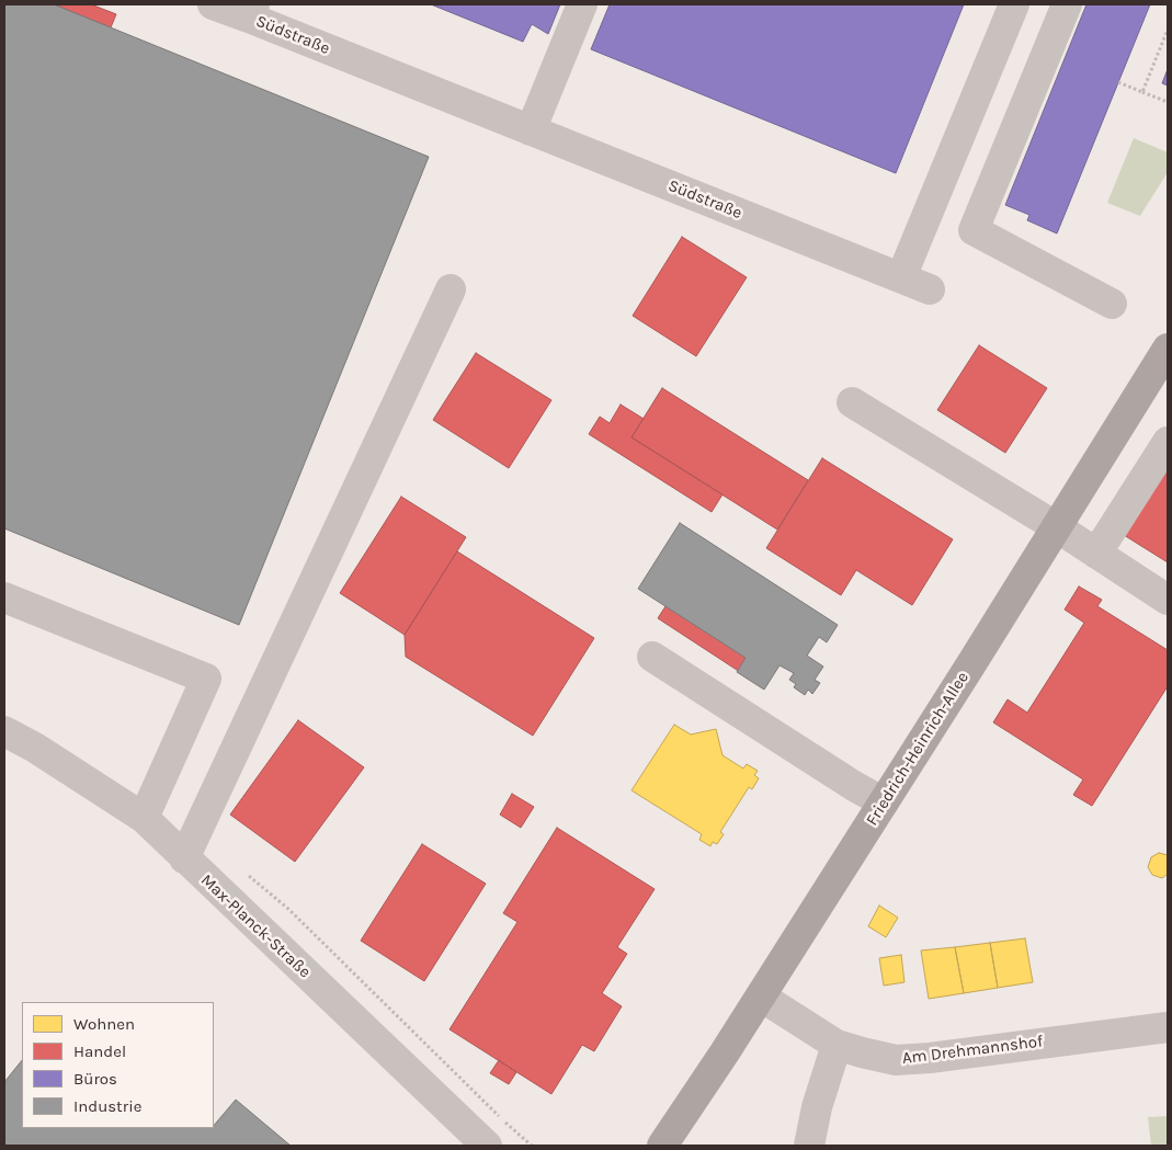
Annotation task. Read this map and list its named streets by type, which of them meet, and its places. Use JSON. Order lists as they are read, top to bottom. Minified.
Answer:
{"streets":{"main road":["Friedrich-Heinrich-Allee"],"street":["Südstraße","Max-Planck-Straße","Am Drehmannshof"]},"crossings":[["Friedrich-Heinrich-Allee","Am Drehmannshof"]],"legend":["Wohnen","Handel","Büros","Industrie"]}
